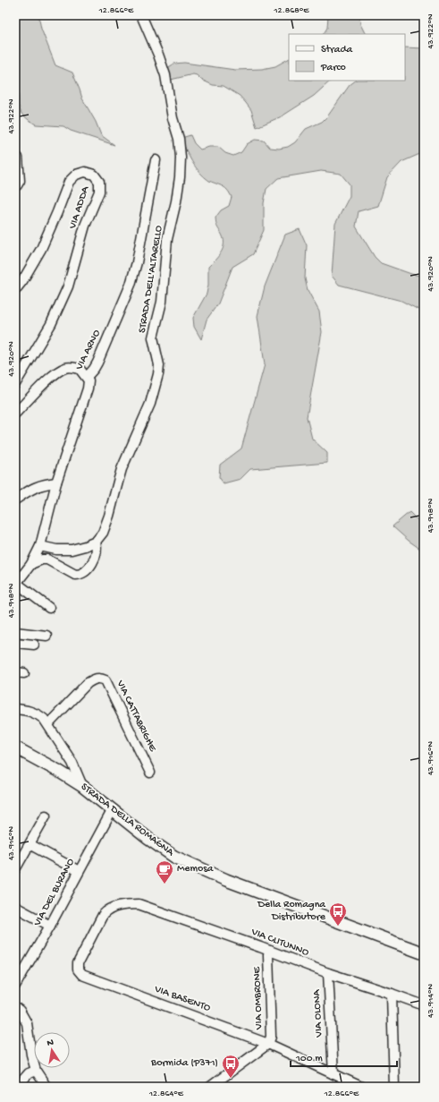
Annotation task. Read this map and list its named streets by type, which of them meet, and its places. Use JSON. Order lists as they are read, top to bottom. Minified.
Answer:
{"streets":{"main road":["STRADA DELLA ROMAGNA"],"street":["VIA ADDA","STRADA DELL'ALTARELLO","VIA ARNO","VIA CATTABRIGHE","VIA DEL BURANO","VIA CLITUNNO","VIA OMBRONE","VIA BASENTO","VIA OLONA"]},"crossings":[["STRADA DELL'ALTARELLO","VIA ARNO"],["STRADA DELLA ROMAGNA","VIA DEL BURANO"],["VIA CLITUNNO","VIA OMBRONE"],["VIA CLITUNNO","VIA BASENTO"],["VIA CLITUNNO","VIA OLONA"],["VIA OMBRONE","VIA BASENTO"],["VIA BASENTO","VIA OLONA"]],"places":{"cafe":["Memosa"],"bus stop":["Della Romagna Distributore","Bormida (P371)"]},"legend":["Strada","Parco"],"scale_bar":"100 m","north":"top","coordinates":["12.866°E","12.868°E","43.922°N","43.920°N","43.918°N","43.916°N","43.914°N","12.864°E"]}
